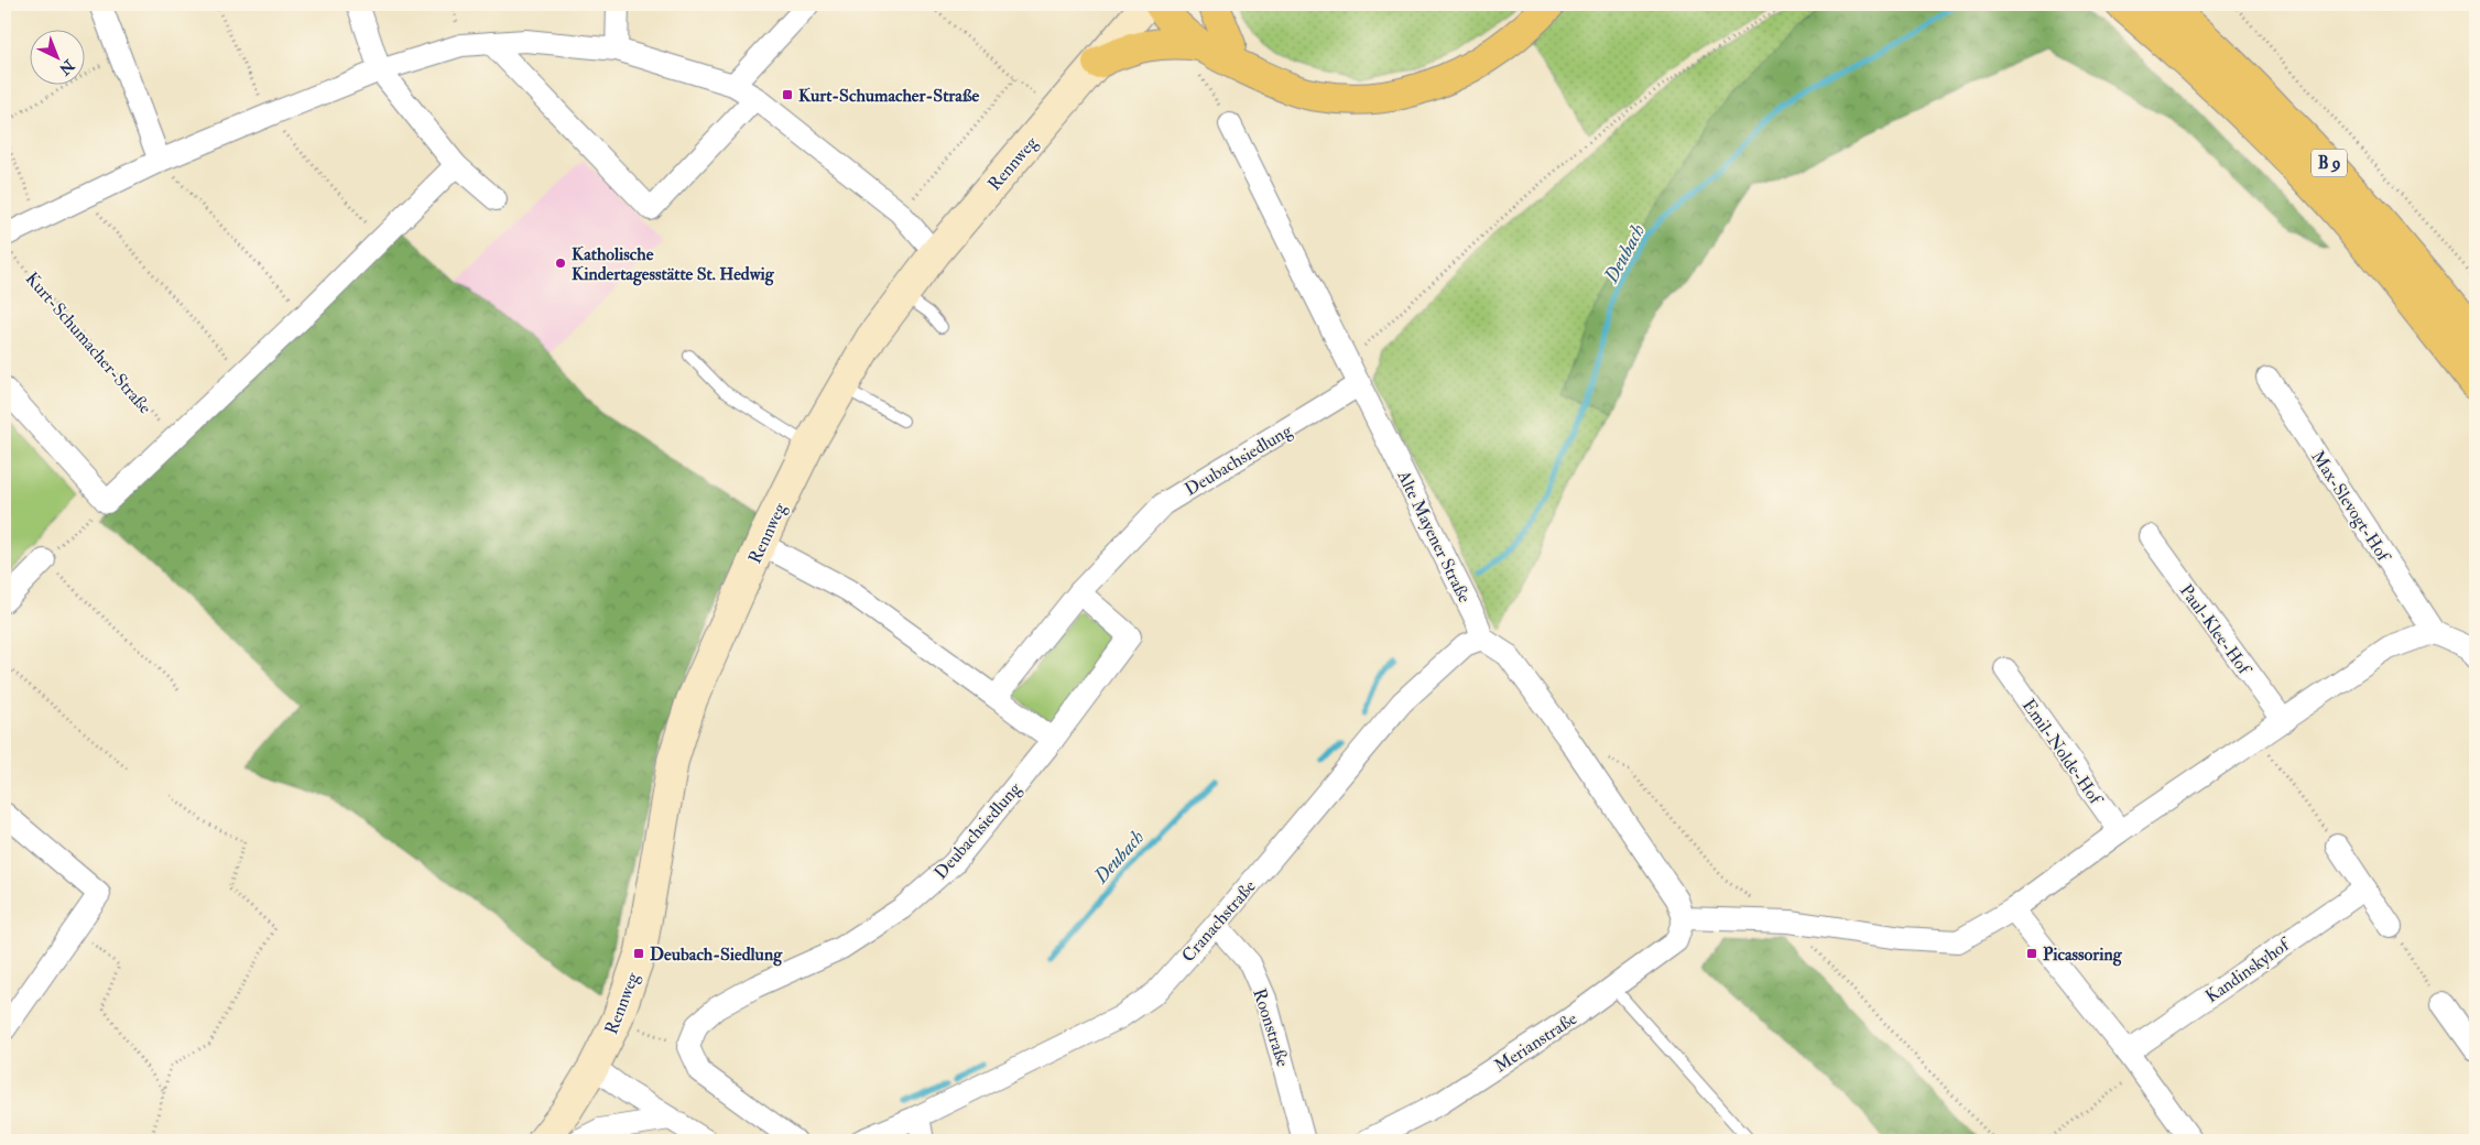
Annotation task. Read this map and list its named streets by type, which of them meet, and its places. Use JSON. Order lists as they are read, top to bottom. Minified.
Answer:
{"streets":{"highway":["B 9"],"street":["Rennweg","Deubachsiedlung","Max-Slevogt-Hof","Alte Mayener Straße","Paul-Klee-Hof","Emil-Nolde-Hof","Cranachstraße","Kandinskyhof","Roonstraße","Merianstraße"],"path":["Kurt-Schumacher-Straße"]},"crossings":[["Deubachsiedlung","Alte Mayener Straße"],["Alte Mayener Straße","Cranachstraße"],["Cranachstraße","Roonstraße"]],"water":["Deubach"],"places":{"transit":["Kurt-Schumacher-Straße","Deubach-Siedlung","Picassoring"],"other":["Katholische Kindertagesstätte St. Hedwig"]},"north":"bottom right"}
